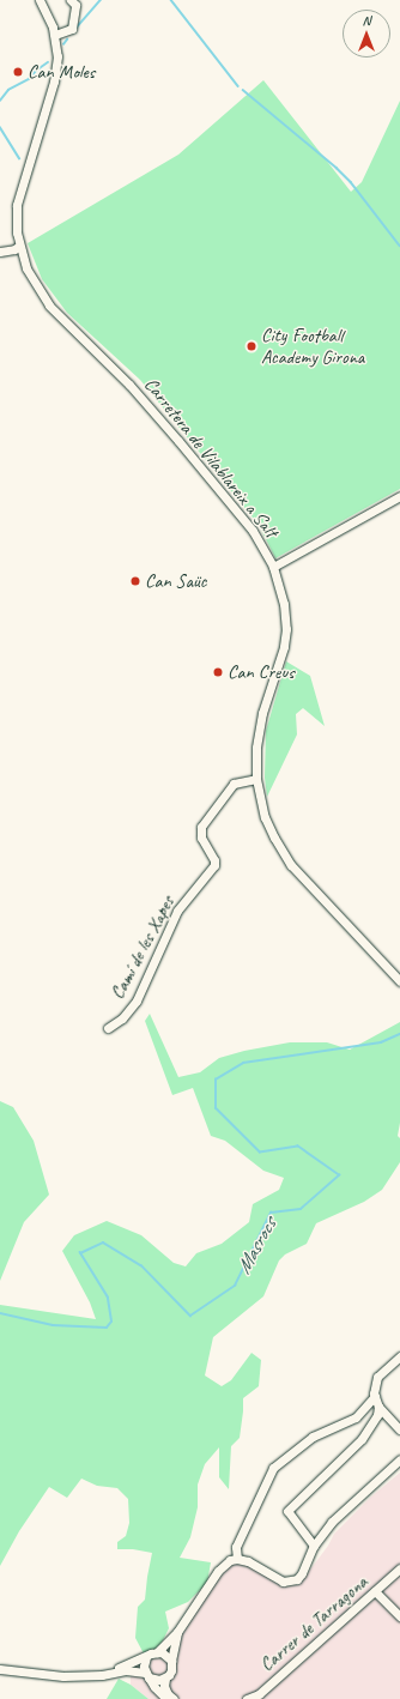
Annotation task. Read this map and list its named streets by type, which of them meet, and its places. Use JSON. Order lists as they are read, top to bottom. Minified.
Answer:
{"streets":{"street":["Carretera de Vilablareix a Salt","Camí de les Xapes","Carrer de Tarragona"]},"crossings":[["Carretera de Vilablareix a Salt","Camí de les Xapes"]],"water":["Masrocs"],"places":["Can Moles","City Football Academy Girona","Can Saüc","Can Creus"],"north":"top"}
